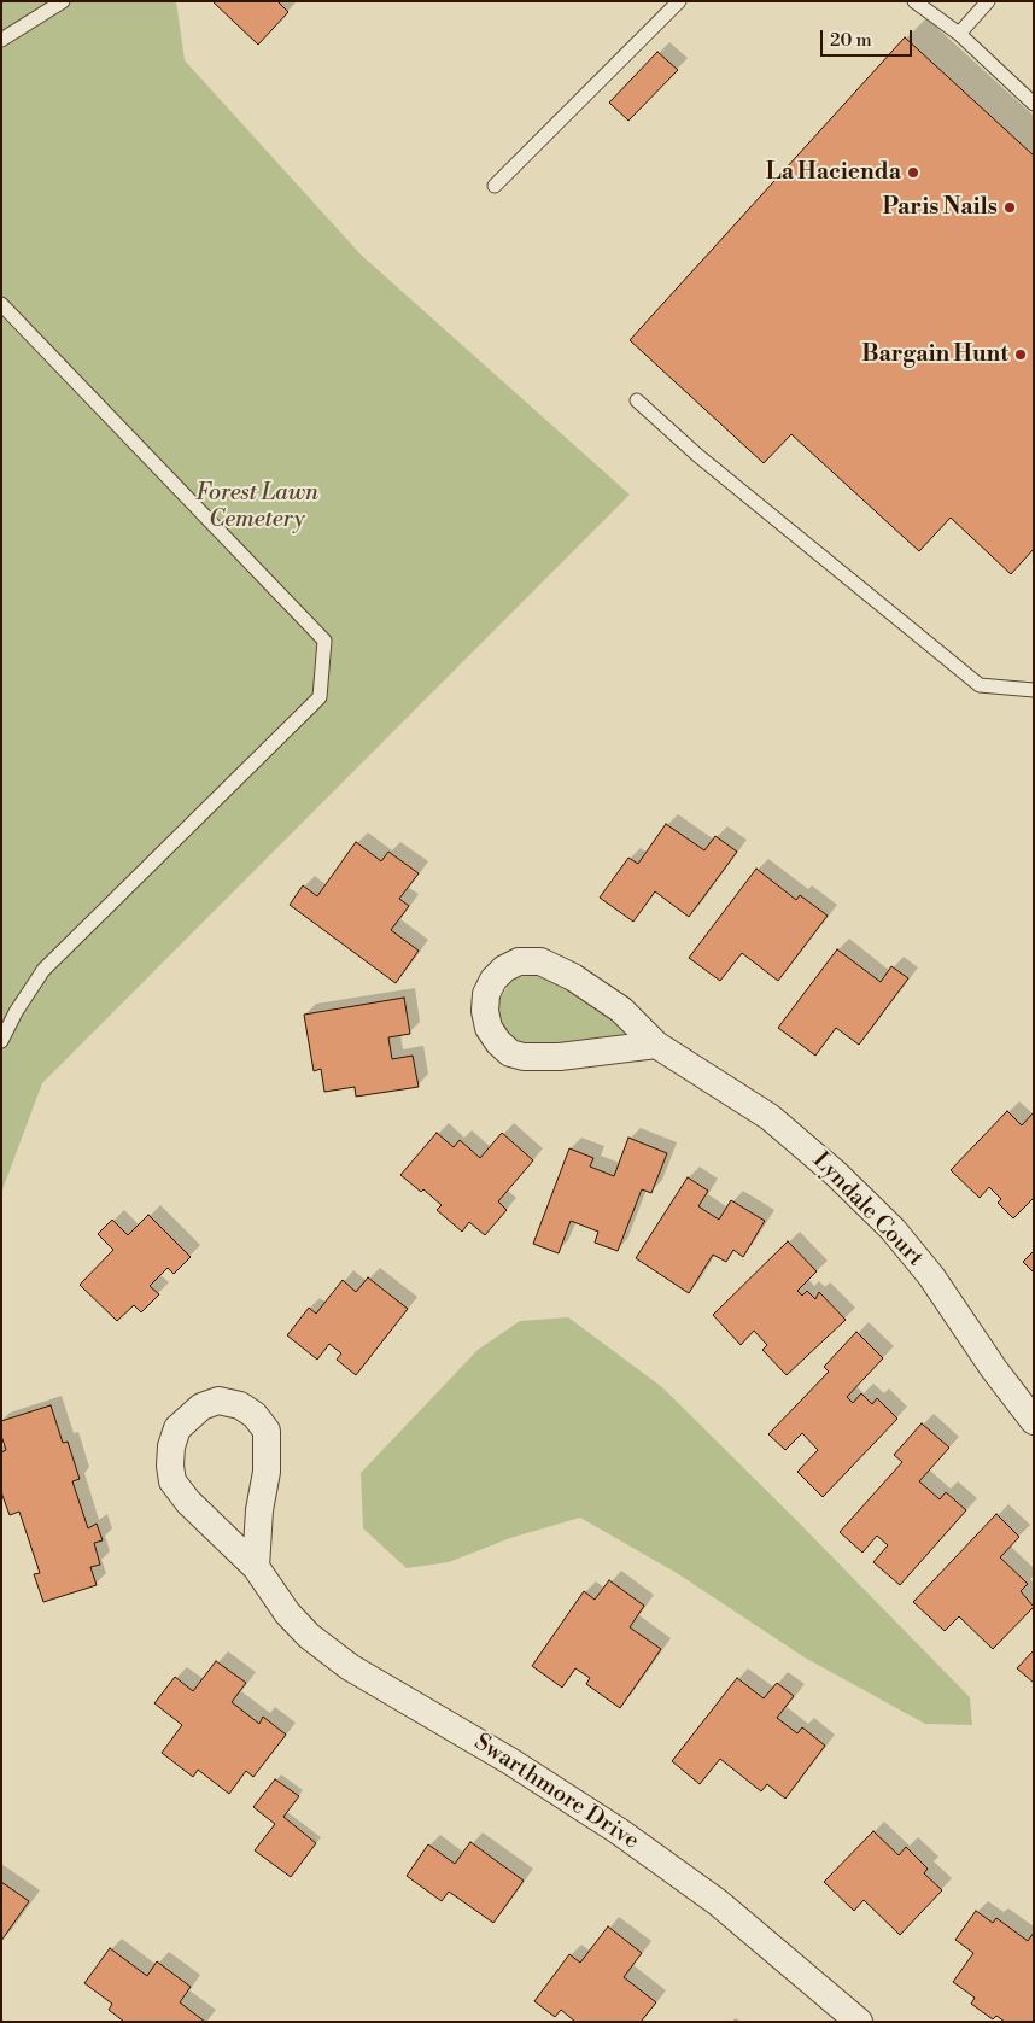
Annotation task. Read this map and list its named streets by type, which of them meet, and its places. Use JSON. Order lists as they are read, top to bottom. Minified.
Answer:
{"streets":{"street":["Lyndale Court","Swarthmore Drive"]},"parks":["Forest Lawn Cemetery"],"places":["La Hacienda","Paris Nails","Bargain Hunt"],"scale_bar":"20 m"}
